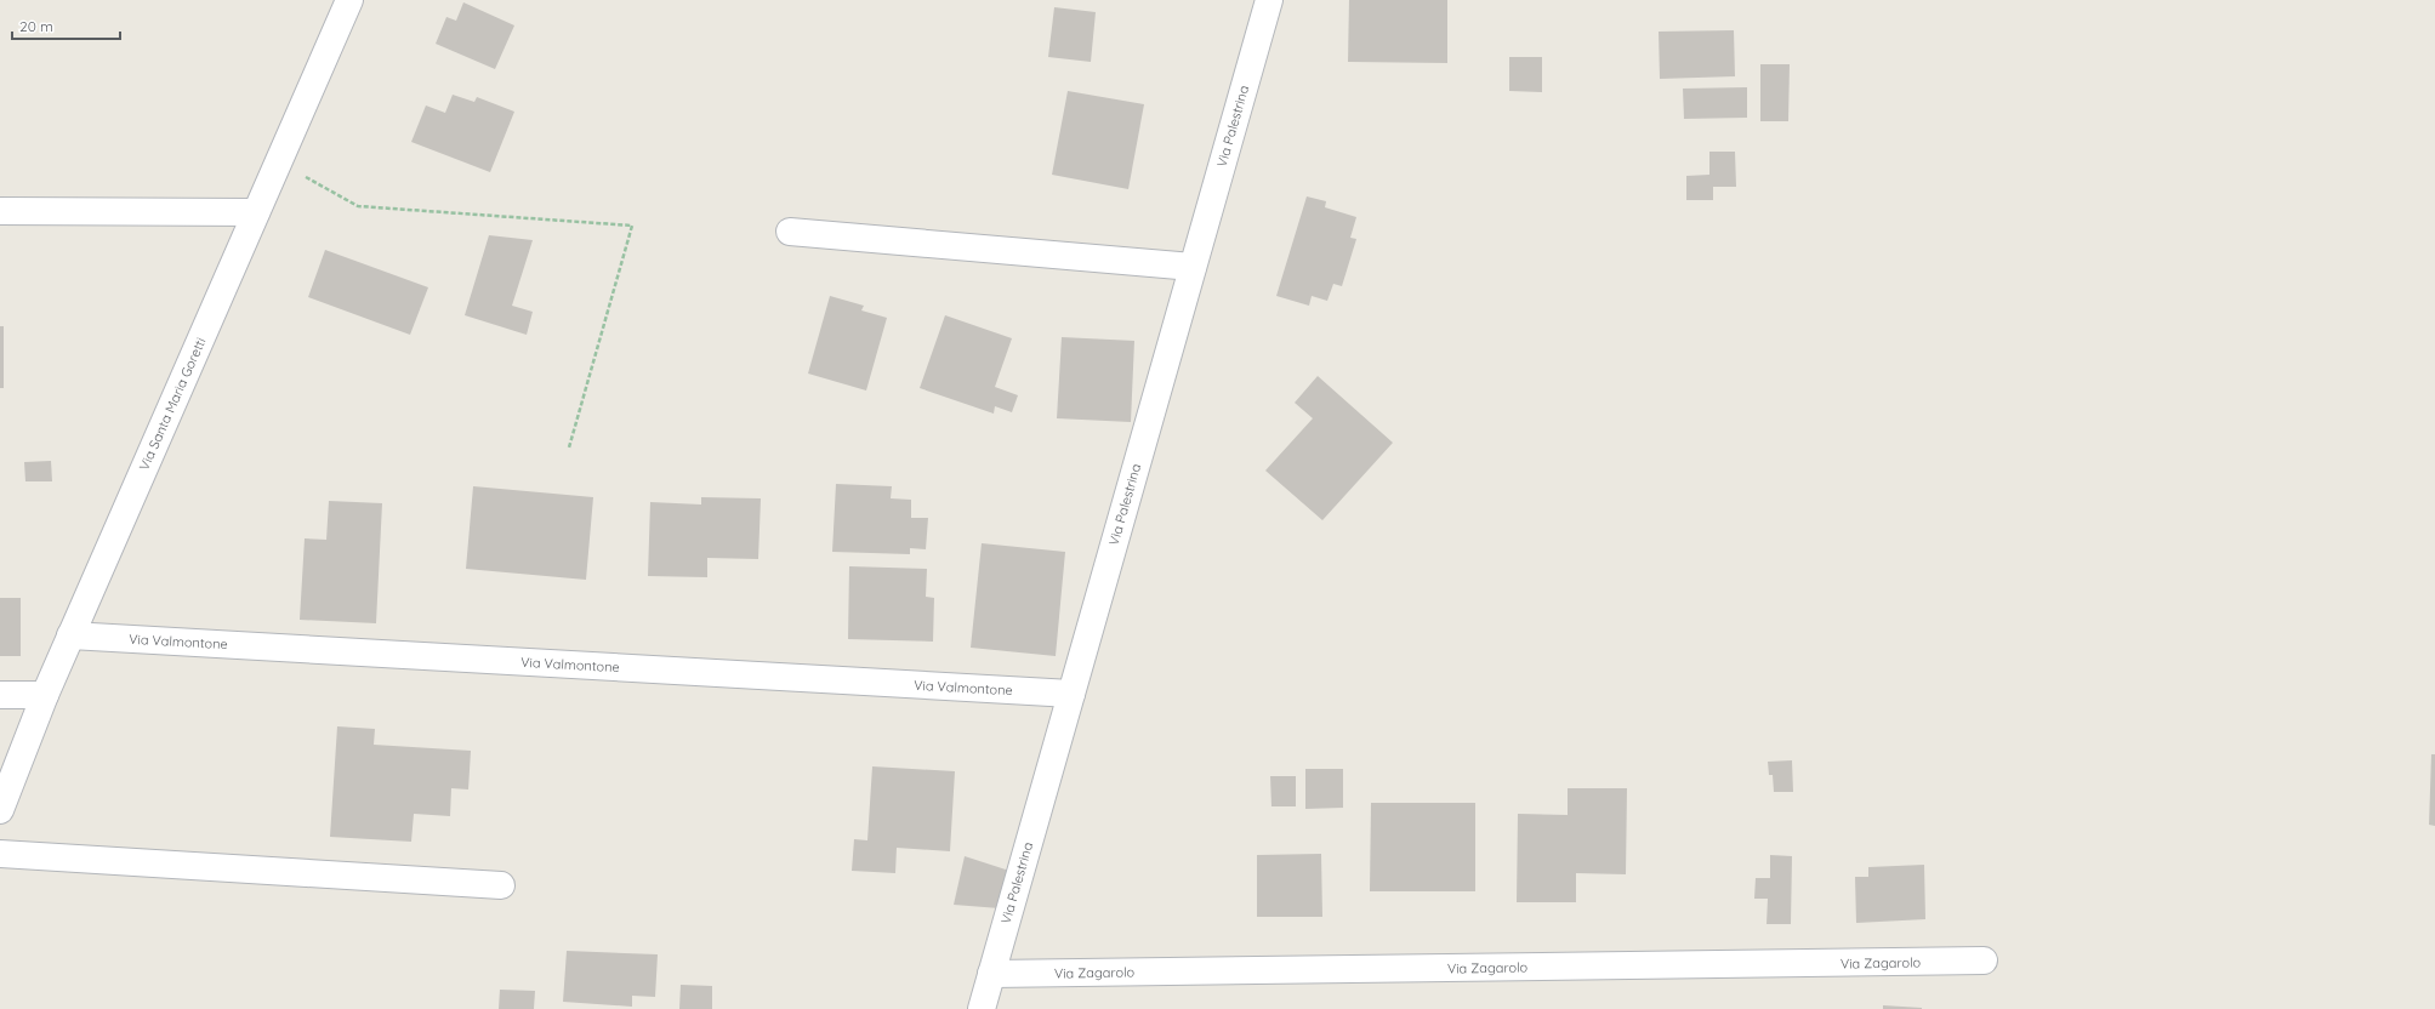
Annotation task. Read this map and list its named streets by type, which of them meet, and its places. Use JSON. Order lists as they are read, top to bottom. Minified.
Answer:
{"streets":{"street":["Via Palestrina","Via Santa Maria Goretti","Via Valmontone","Via Zagarolo"]},"crossings":[["Via Palestrina","Via Valmontone"],["Via Palestrina","Via Zagarolo"],["Via Santa Maria Goretti","Via Valmontone"]],"scale_bar":"20 m"}
